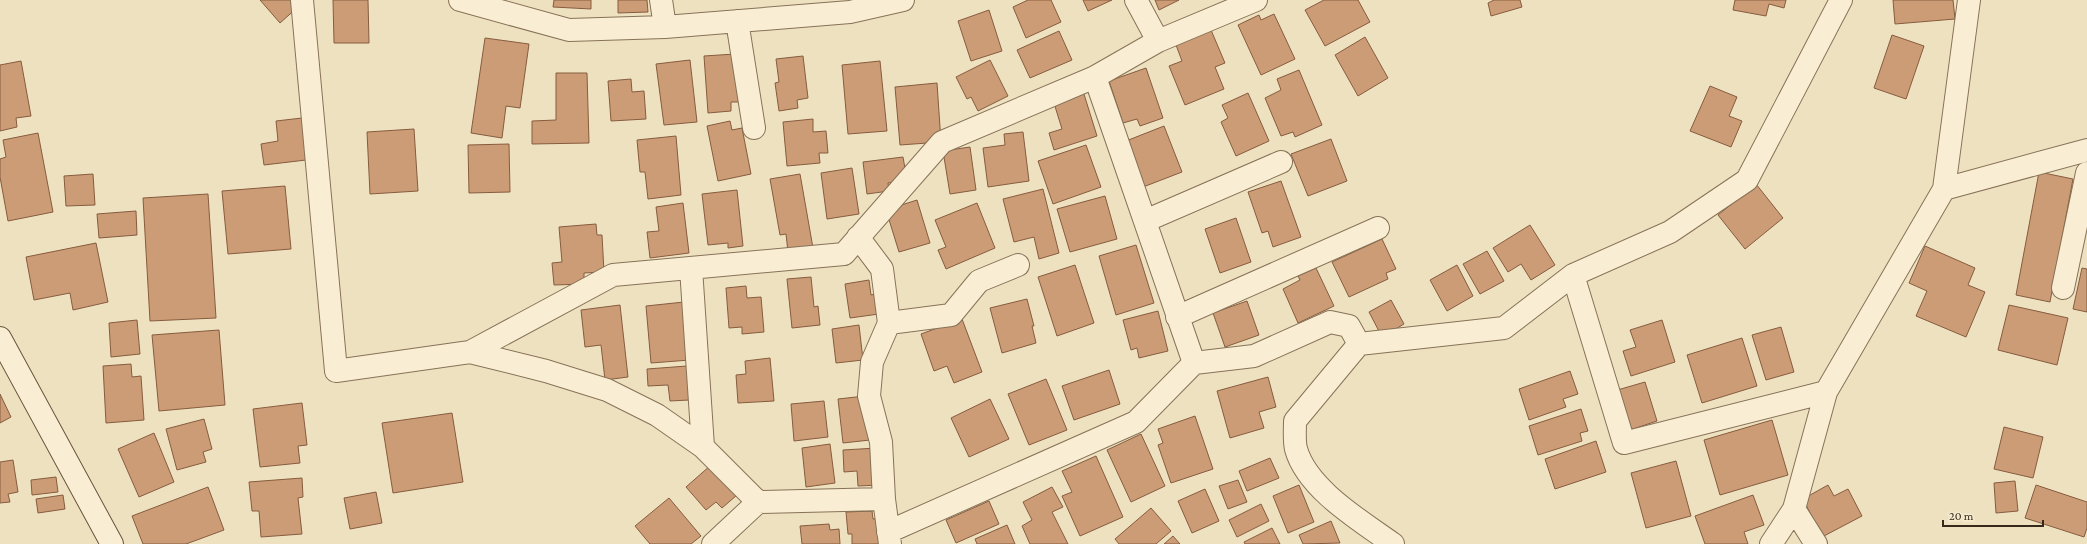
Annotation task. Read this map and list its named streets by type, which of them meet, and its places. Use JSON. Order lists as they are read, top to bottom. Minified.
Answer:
{"scale_bar":"20 m"}
